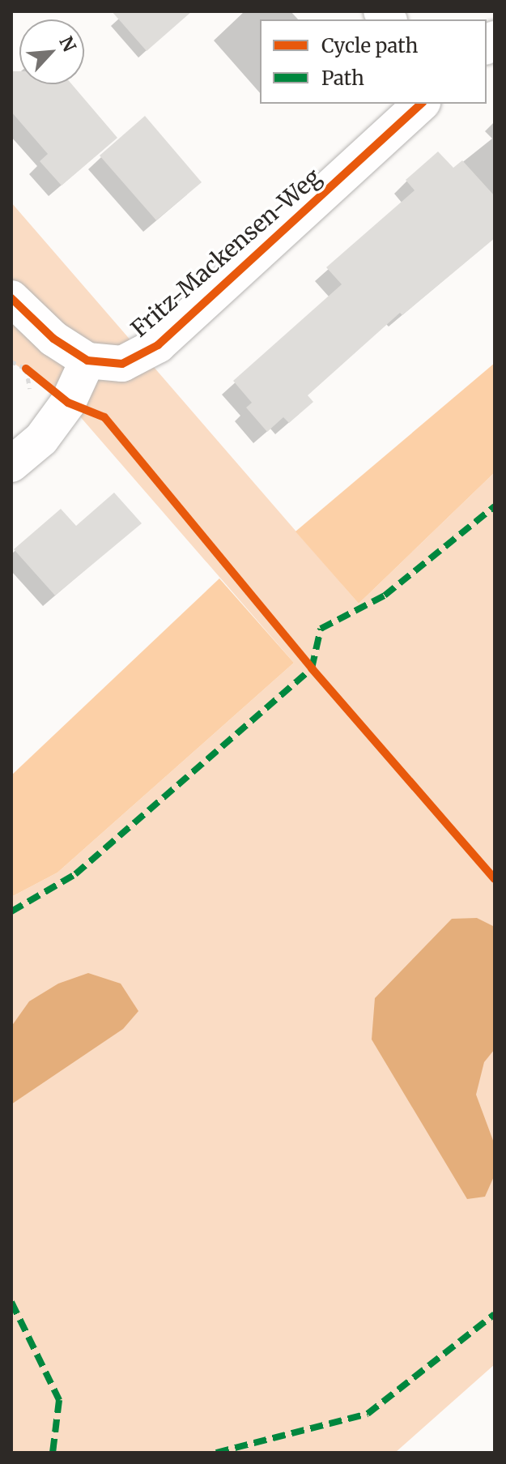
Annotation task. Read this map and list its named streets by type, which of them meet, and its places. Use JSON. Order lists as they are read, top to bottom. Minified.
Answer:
{"streets":{"street":["Fritz-Mackensen-Weg"]},"legend":["Cycle path","Path"],"north":"top right"}
